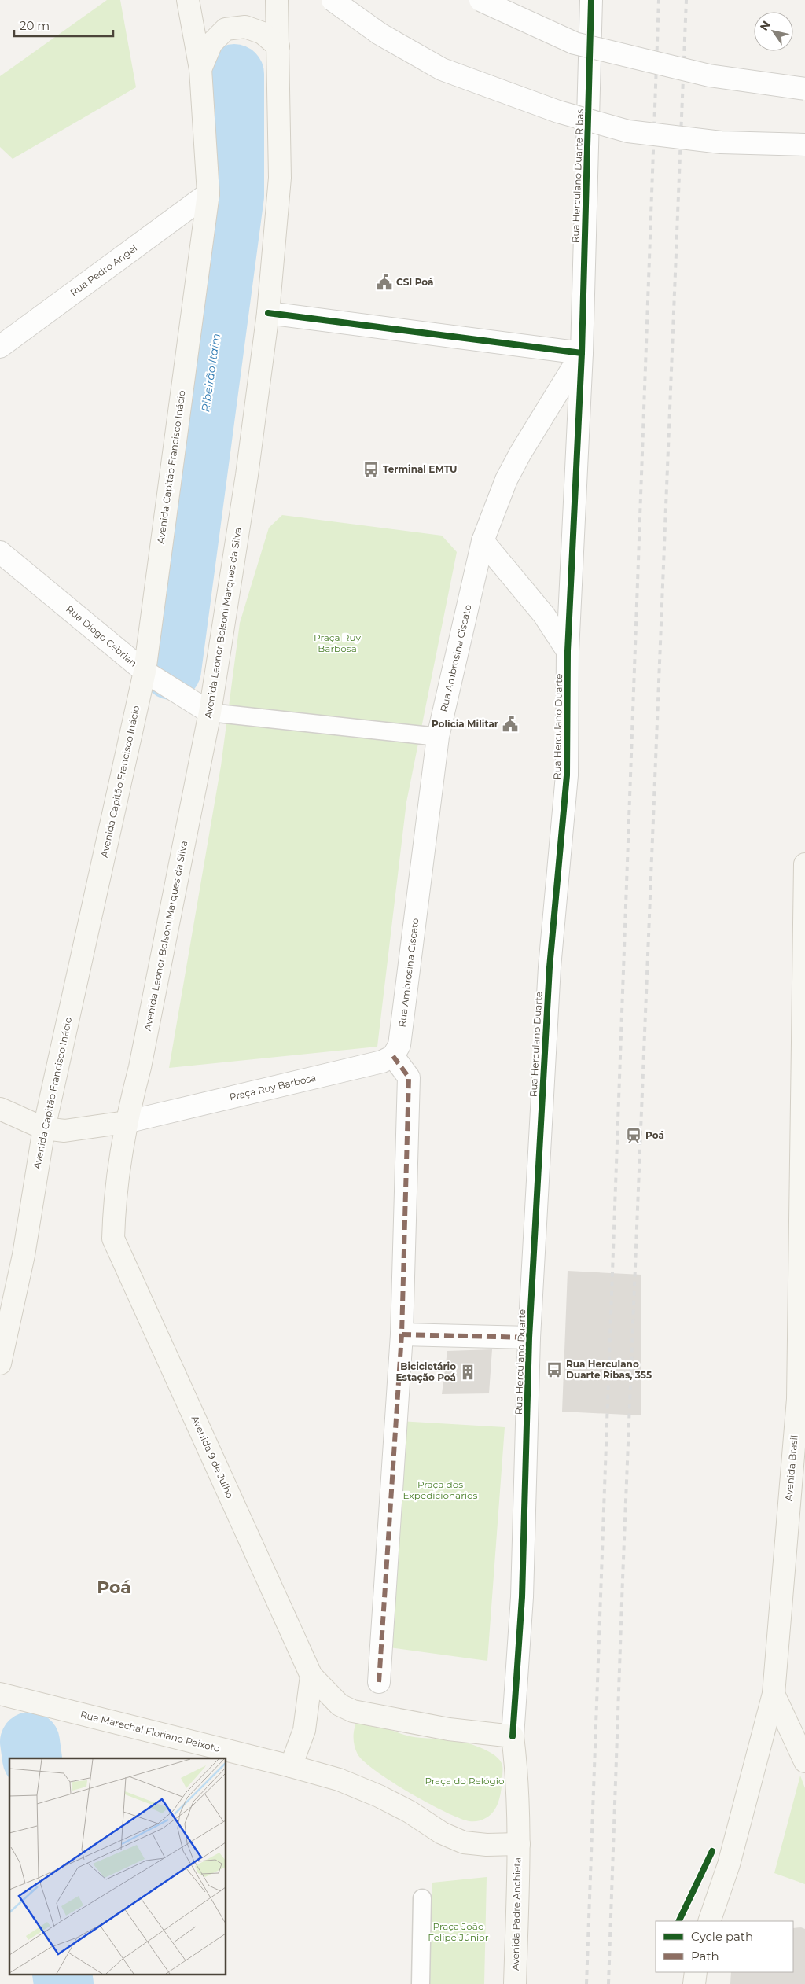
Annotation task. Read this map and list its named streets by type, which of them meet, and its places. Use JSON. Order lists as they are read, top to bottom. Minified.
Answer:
{"streets":{"main road":["Avenida Capitão Francisco Inácio","Avenida Leonor Bolsoni Marques da Silva","Rua Herculano Duarte","Avenida 9 de Julho","Avenida Brasil","Rua Marechal Floriano Peixoto","Avenida Padre Anchieta"],"street":["Rua Herculano Duarte Ribas","Rua Pedro Angel","Rua Diogo Cebrian","Rua Ambrosina Ciscato","Praça Ruy Barbosa"]},"crossings":[["Rua Herculano Duarte Ribas","Rua Ambrosina Ciscato"],["Rua Herculano Duarte Ribas","Rua Herculano Duarte"],["Rua Pedro Angel","Avenida Capitão Francisco Inácio"],["Avenida Capitão Francisco Inácio","Rua Diogo Cebrian"],["Avenida Leonor Bolsoni Marques da Silva","Rua Diogo Cebrian"],["Avenida Leonor Bolsoni Marques da Silva","Praça Ruy Barbosa"],["Avenida Leonor Bolsoni Marques da Silva","Avenida 9 de Julho"],["Rua Ambrosina Ciscato","Rua Herculano Duarte"],["Rua Ambrosina Ciscato","Praça Ruy Barbosa"],["Rua Herculano Duarte","Rua Marechal Floriano Peixoto"],["Rua Herculano Duarte","Avenida Padre Anchieta"],["Rua Marechal Floriano Peixoto","Avenida Padre Anchieta"]],"districts":["Poá"],"water":["Ribeirão Itaim"],"parks":["Praça Ruy Barbosa","Praça dos Expedicionários","Praça do Relógio","Praça João Felipe Júnior"],"places":{"public building":["CSI Poá","Polícia Militar"],"bus stop":["Terminal EMTU","Rua Herculano Duarte Ribas, 355"],"station":["Poá"],"building":["Bicicletário Estação Poá"]},"legend":["Cycle path","Path"],"scale_bar":"20 m","north":"top left"}
